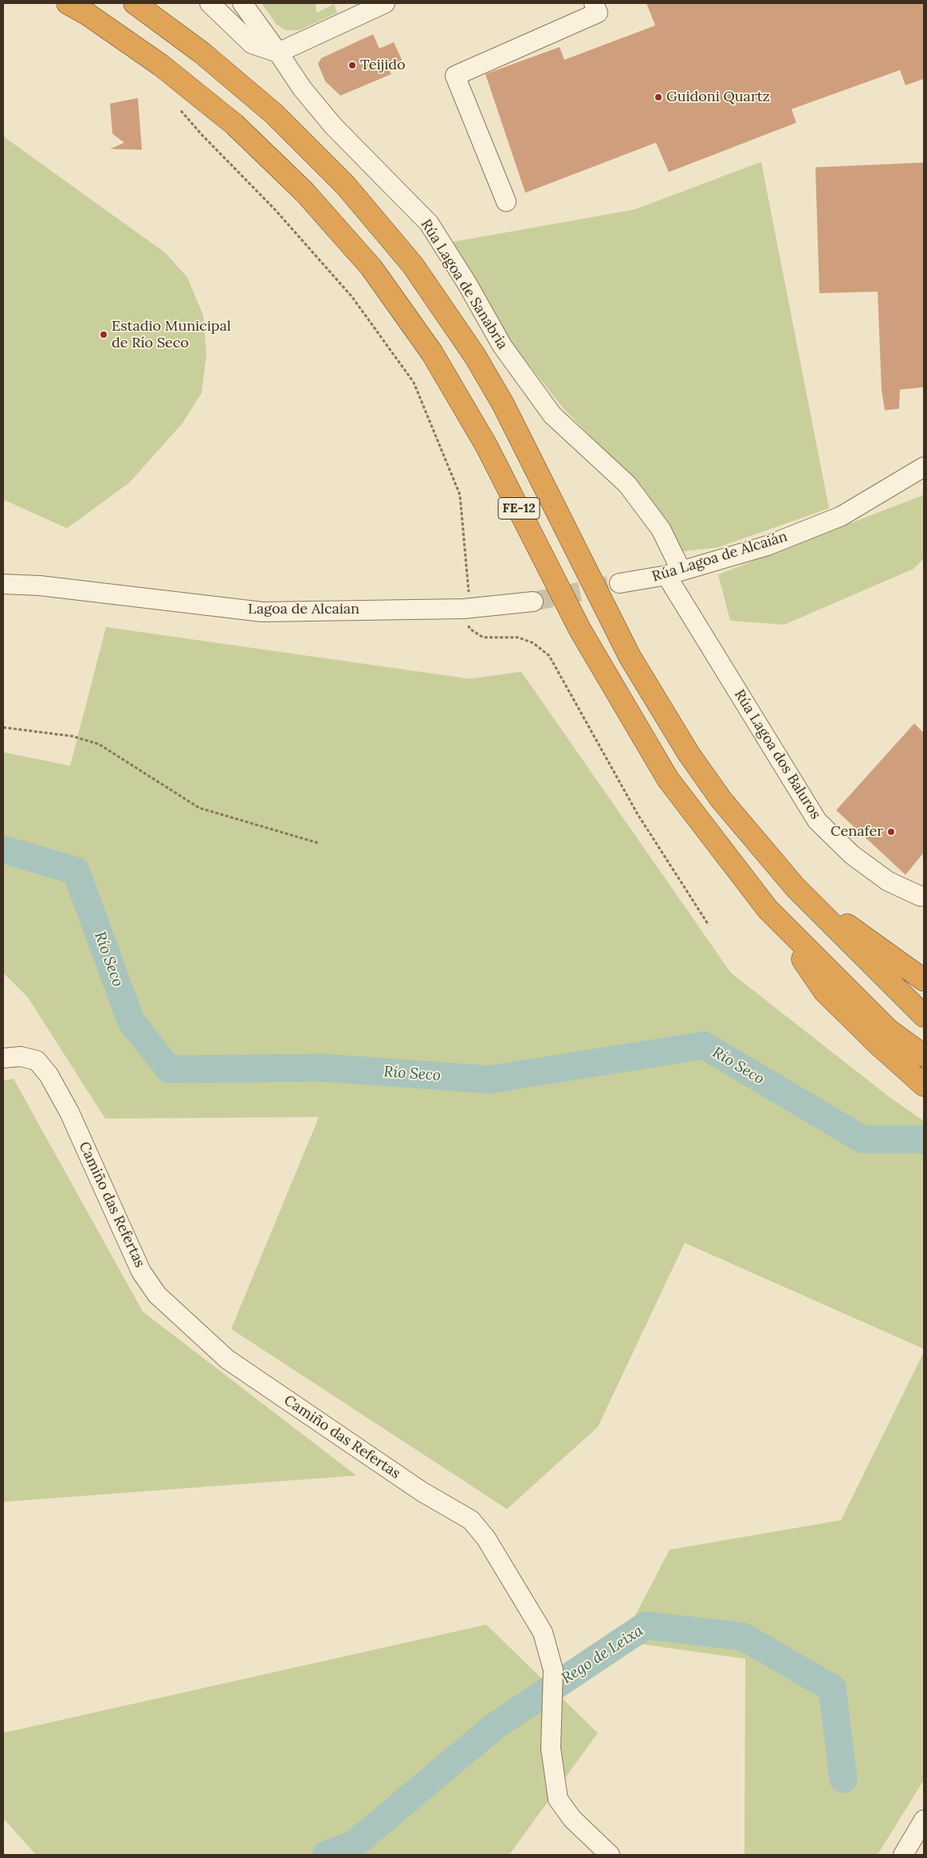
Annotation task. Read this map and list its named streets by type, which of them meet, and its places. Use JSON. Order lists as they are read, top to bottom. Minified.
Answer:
{"streets":{"highway":["FE-12"],"street":["Rúa Lagoa de Sanabria","Rúa Lagoa de Alcaián","Lagoa de Alcaian","Rúa Lagoa dos Baluros","Camiño das Refertas"]},"crossings":[["Rúa Lagoa de Sanabria","Rúa Lagoa de Alcaián"],["Rúa Lagoa de Sanabria","Rúa Lagoa dos Baluros"],["Rúa Lagoa de Alcaián","Rúa Lagoa dos Baluros"]],"water":["Río Seco","Rego de Leixa"],"places":["Teijido","Guidoni Quartz","Estadio Municipal de Río Seco","Cenafer"]}
